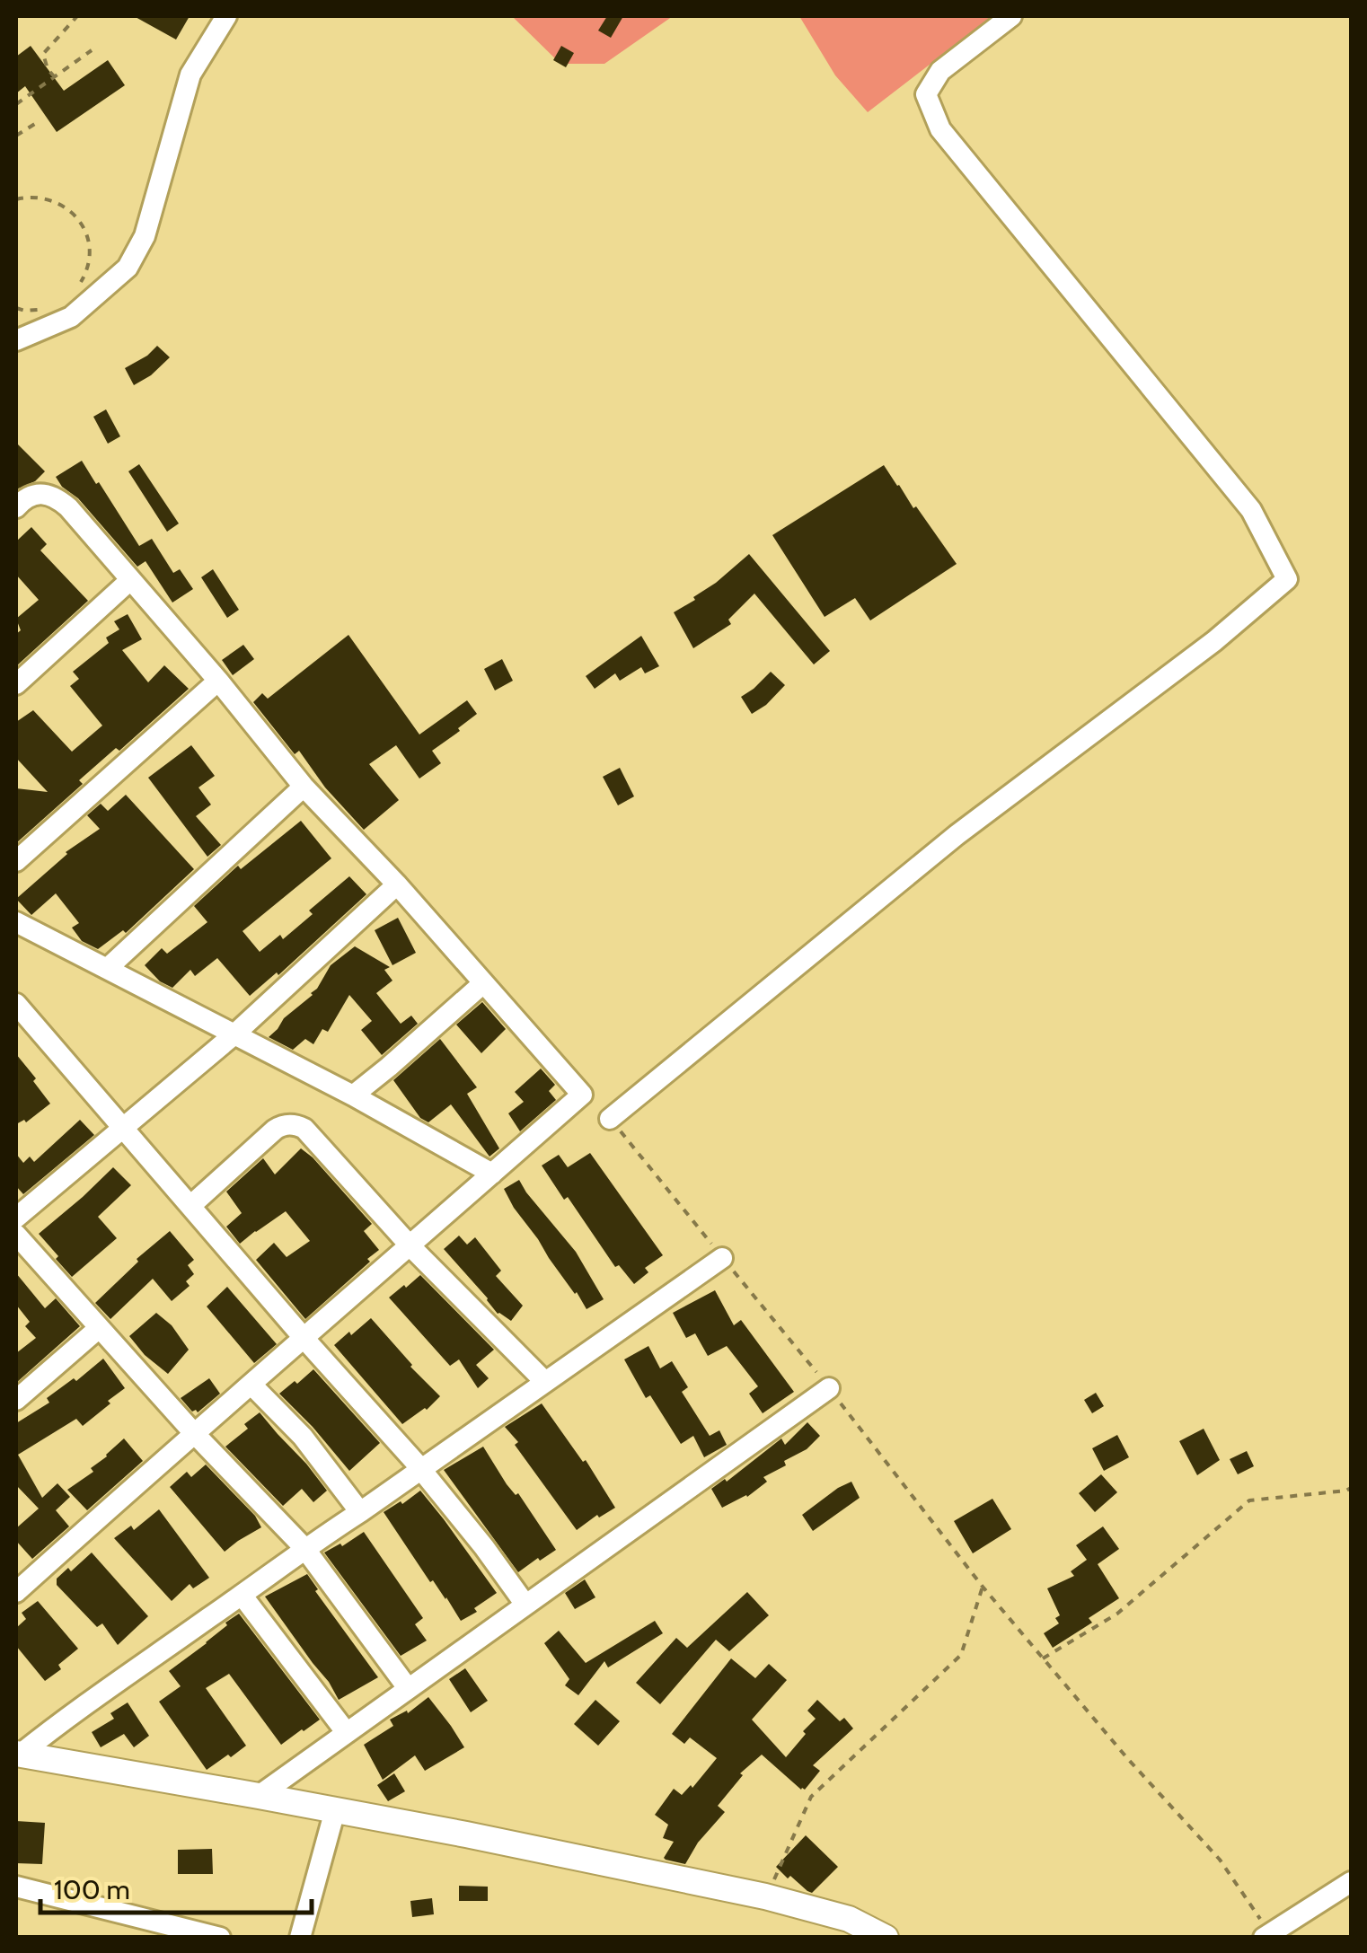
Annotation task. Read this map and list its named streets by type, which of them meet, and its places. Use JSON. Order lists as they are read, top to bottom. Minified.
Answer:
{"scale_bar":"100 m"}
